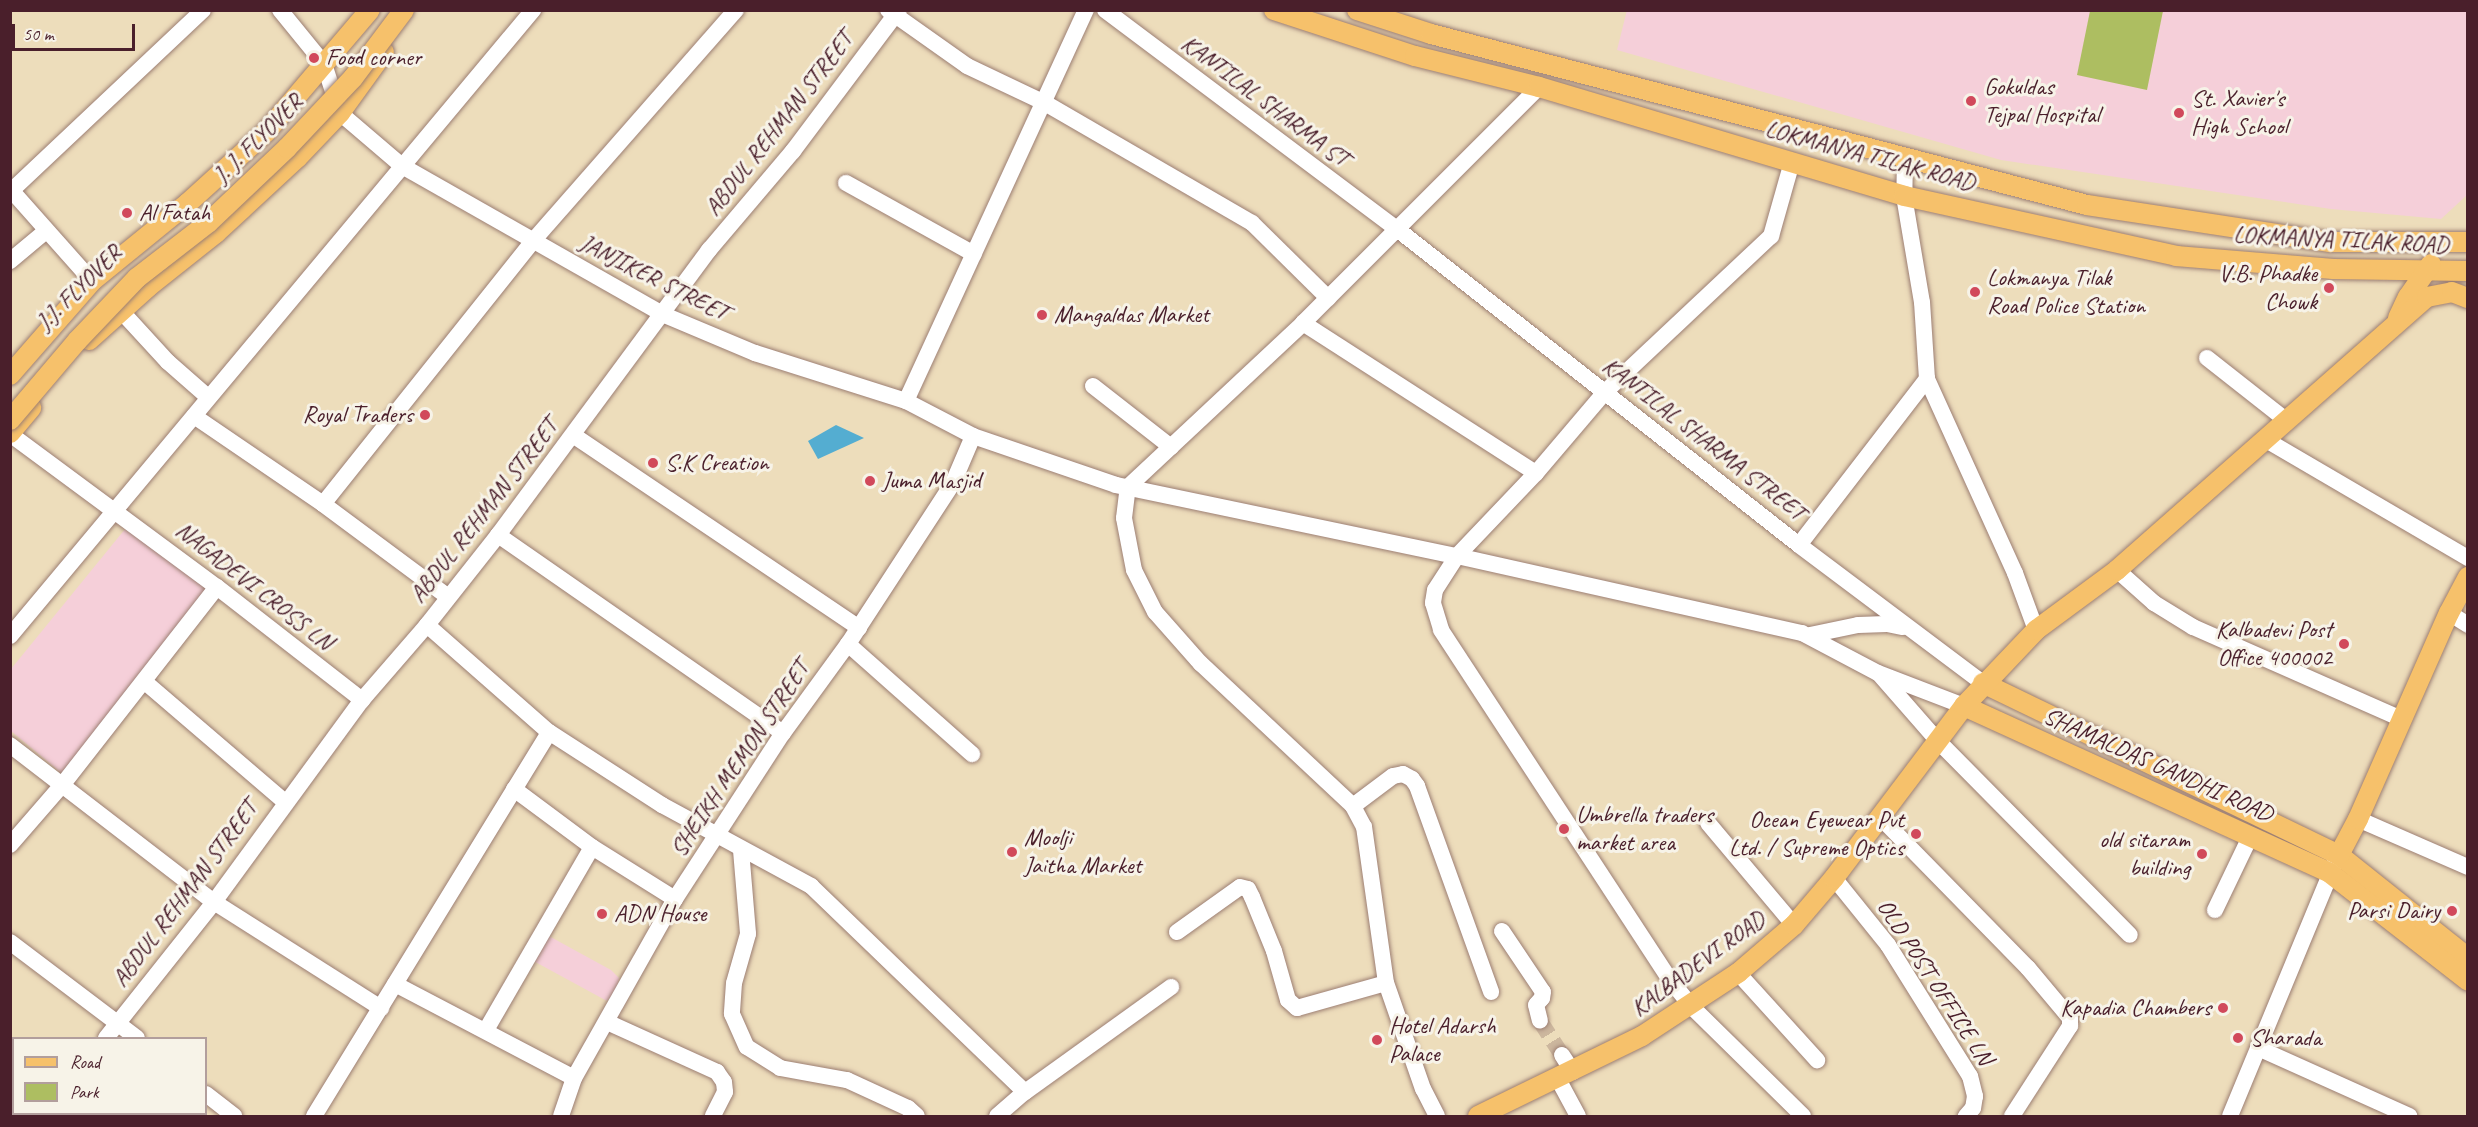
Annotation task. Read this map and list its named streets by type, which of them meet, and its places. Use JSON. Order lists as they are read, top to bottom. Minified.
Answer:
{"streets":{"main road":["J. J. FLYOVER","LOKMANYA TILAK ROAD","J.J. FLYOVER","SHAMALDAS GANDHI ROAD","KALBADEVI ROAD"],"street":["KANTILAL SHARMA ST","ABDUL REHMAN STREET","JANJIKER STREET","KANTILAL SHARMA STREET","NAGADEVI CROSS LN","SHEIKH MEMON STREET","OLD POST OFFICE LN"]},"crossings":[["KANTILAL SHARMA ST","KANTILAL SHARMA STREET"],["ABDUL REHMAN STREET","JANJIKER STREET"],["ABDUL REHMAN STREET","NAGADEVI CROSS LN"],["JANJIKER STREET","SHEIKH MEMON STREET"],["KANTILAL SHARMA STREET","KALBADEVI ROAD"],["SHAMALDAS GANDHI ROAD","KALBADEVI ROAD"],["KALBADEVI ROAD","OLD POST OFFICE LN"]],"places":["Food corner","Gokuldas Tejpal Hospital","St. Xavier's High School","Al Fatah","V.B. Phadke Chowk","Lokmanya Tilak Road Police Station","Mangaldas Market","Royal Traders","S.K Creation","Juma Masjid","Kalbadevi Post Office 400002","Umbrella traders market area","Ocean Eyewear Pvt Ltd. / Supreme Optics","Moolji Jaitha Market","old sitaram building","Parsi Dairy","ADN House","Kapadia Chambers","Sharada","Hotel Adarsh Palace"],"legend":["Road","Park"],"scale_bar":"50 m"}
